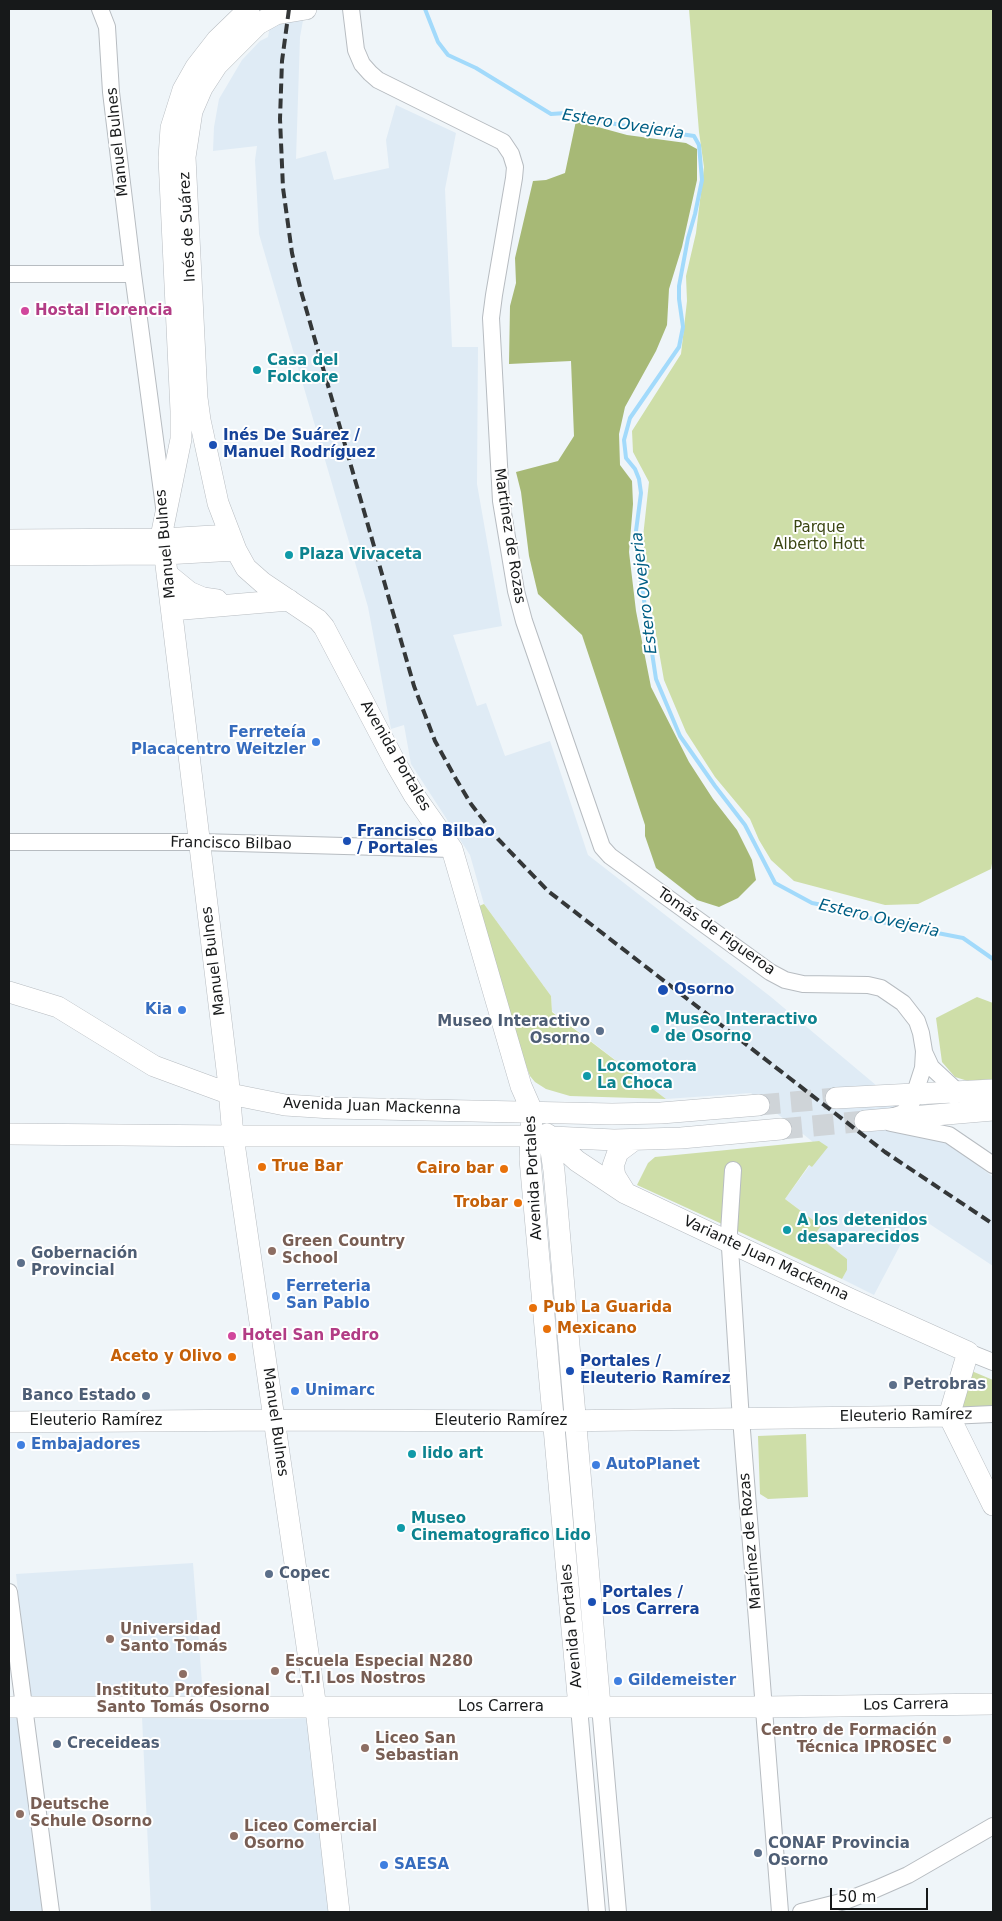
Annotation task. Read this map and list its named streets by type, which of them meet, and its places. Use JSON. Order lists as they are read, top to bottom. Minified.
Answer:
{"streets":{"main road":["Manuel Bulnes","Inés de Suárez","Avenida Portales","Avenida Juan Mackenna","Variante Juan Mackenna","Eleuterio Ramírez","Los Carrera"],"street":["Martínez de Rozas","Francisco Bilbao","Tomás de Figueroa"]},"crossings":[["Manuel Bulnes","Inés de Suárez"],["Manuel Bulnes","Francisco Bilbao"],["Manuel Bulnes","Avenida Juan Mackenna"],["Manuel Bulnes","Eleuterio Ramírez"],["Manuel Bulnes","Los Carrera"],["Inés de Suárez","Avenida Portales"],["Martínez de Rozas","Tomás de Figueroa"],["Martínez de Rozas","Variante Juan Mackenna"],["Martínez de Rozas","Eleuterio Ramírez"],["Martínez de Rozas","Los Carrera"],["Avenida Portales","Francisco Bilbao"],["Avenida Portales","Avenida Juan Mackenna"],["Avenida Portales","Variante Juan Mackenna"],["Avenida Portales","Eleuterio Ramírez"],["Avenida Portales","Los Carrera"],["Avenida Juan Mackenna","Variante Juan Mackenna"]],"water":["Estero Ovejeria"],"parks":["Parque Alberto Hott"],"places":["Hostal Florencia","Casa del Folckore","Inés De Suárez / Manuel Rodríguez","Plaza Vivaceta","Ferreteía Placacentro Weitzler","Francisco Bilbao / Portales","Osorno","Kia","Museo Interactivo de Osorno","Museo Interactivo Osorno","Locomotora La Choca","True Bar","Cairo bar","Trobar","A los detenidos desaparecidos","Green Country School","Gobernación Provincial","Ferreteria San Pablo","Pub La Guarida","Mexicano","Hotel San Pedro","Aceto y Olivo","Portales / Eleuterio Ramírez","Petrobras","Unimarc","Banco Estado","Embajadores","lido art","AutoPlanet","Museo Cinematografico Lido","Copec","Portales / Los Carrera","Universidad Santo Tomás","Escuela Especial N280 C.T.I Los Nostros","Instituto Profesional Santo Tomás Osorno","Gildemeister","Centro de Formación Técnica IPROSEC","Creceideas","Liceo San Sebastian","Deutsche Schule Osorno","Liceo Comercial Osorno","CONAF Provincia Osorno","SAESA"],"scale_bar":"50 m"}
